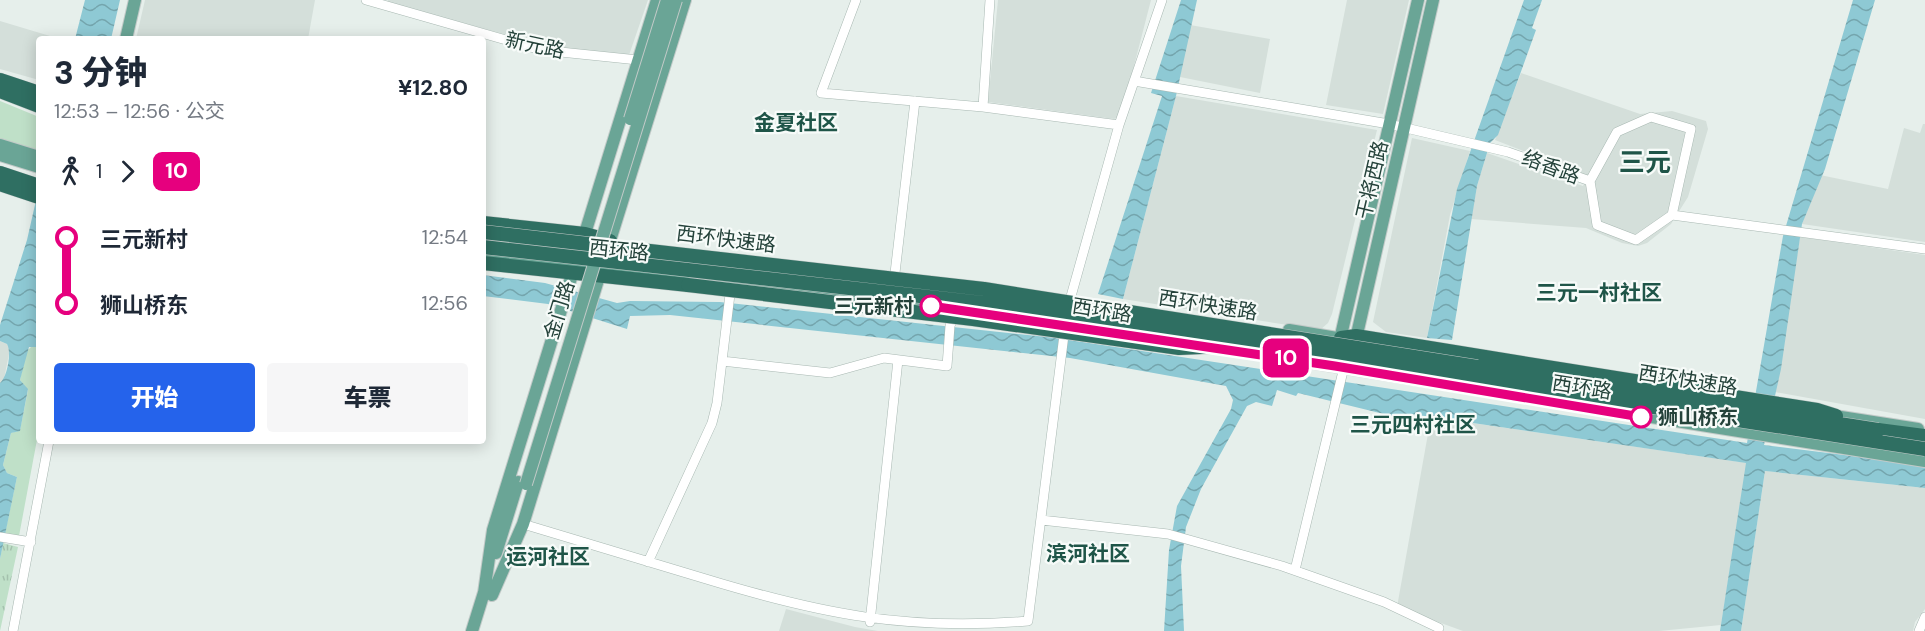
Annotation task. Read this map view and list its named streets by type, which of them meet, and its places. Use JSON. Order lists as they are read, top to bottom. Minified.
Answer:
{"streets":{"highway":["西环快速路"],"main road":["干将西路","西环路","金门路"],"street":["新元路","络香路"]},"crossings":[["络香路","干将西路"],["干将西路","西环路"]],"districts":["金夏社区","三元","三元一村社区","三元四村社区","滨河社区","运河社区"],"places":["三元新村","狮山桥东"],"lines":["bus line 10"],"page":{"on_map":"10","heading":["3 分钟","12:53 – 12:56 · 公交","¥12.80"],"legs":["1","10"],"list":[{"name":"三元新村","value":"12:54"},{"name":"狮山桥东","value":"12:56"}],"buttons":["开始","车票"]}}
